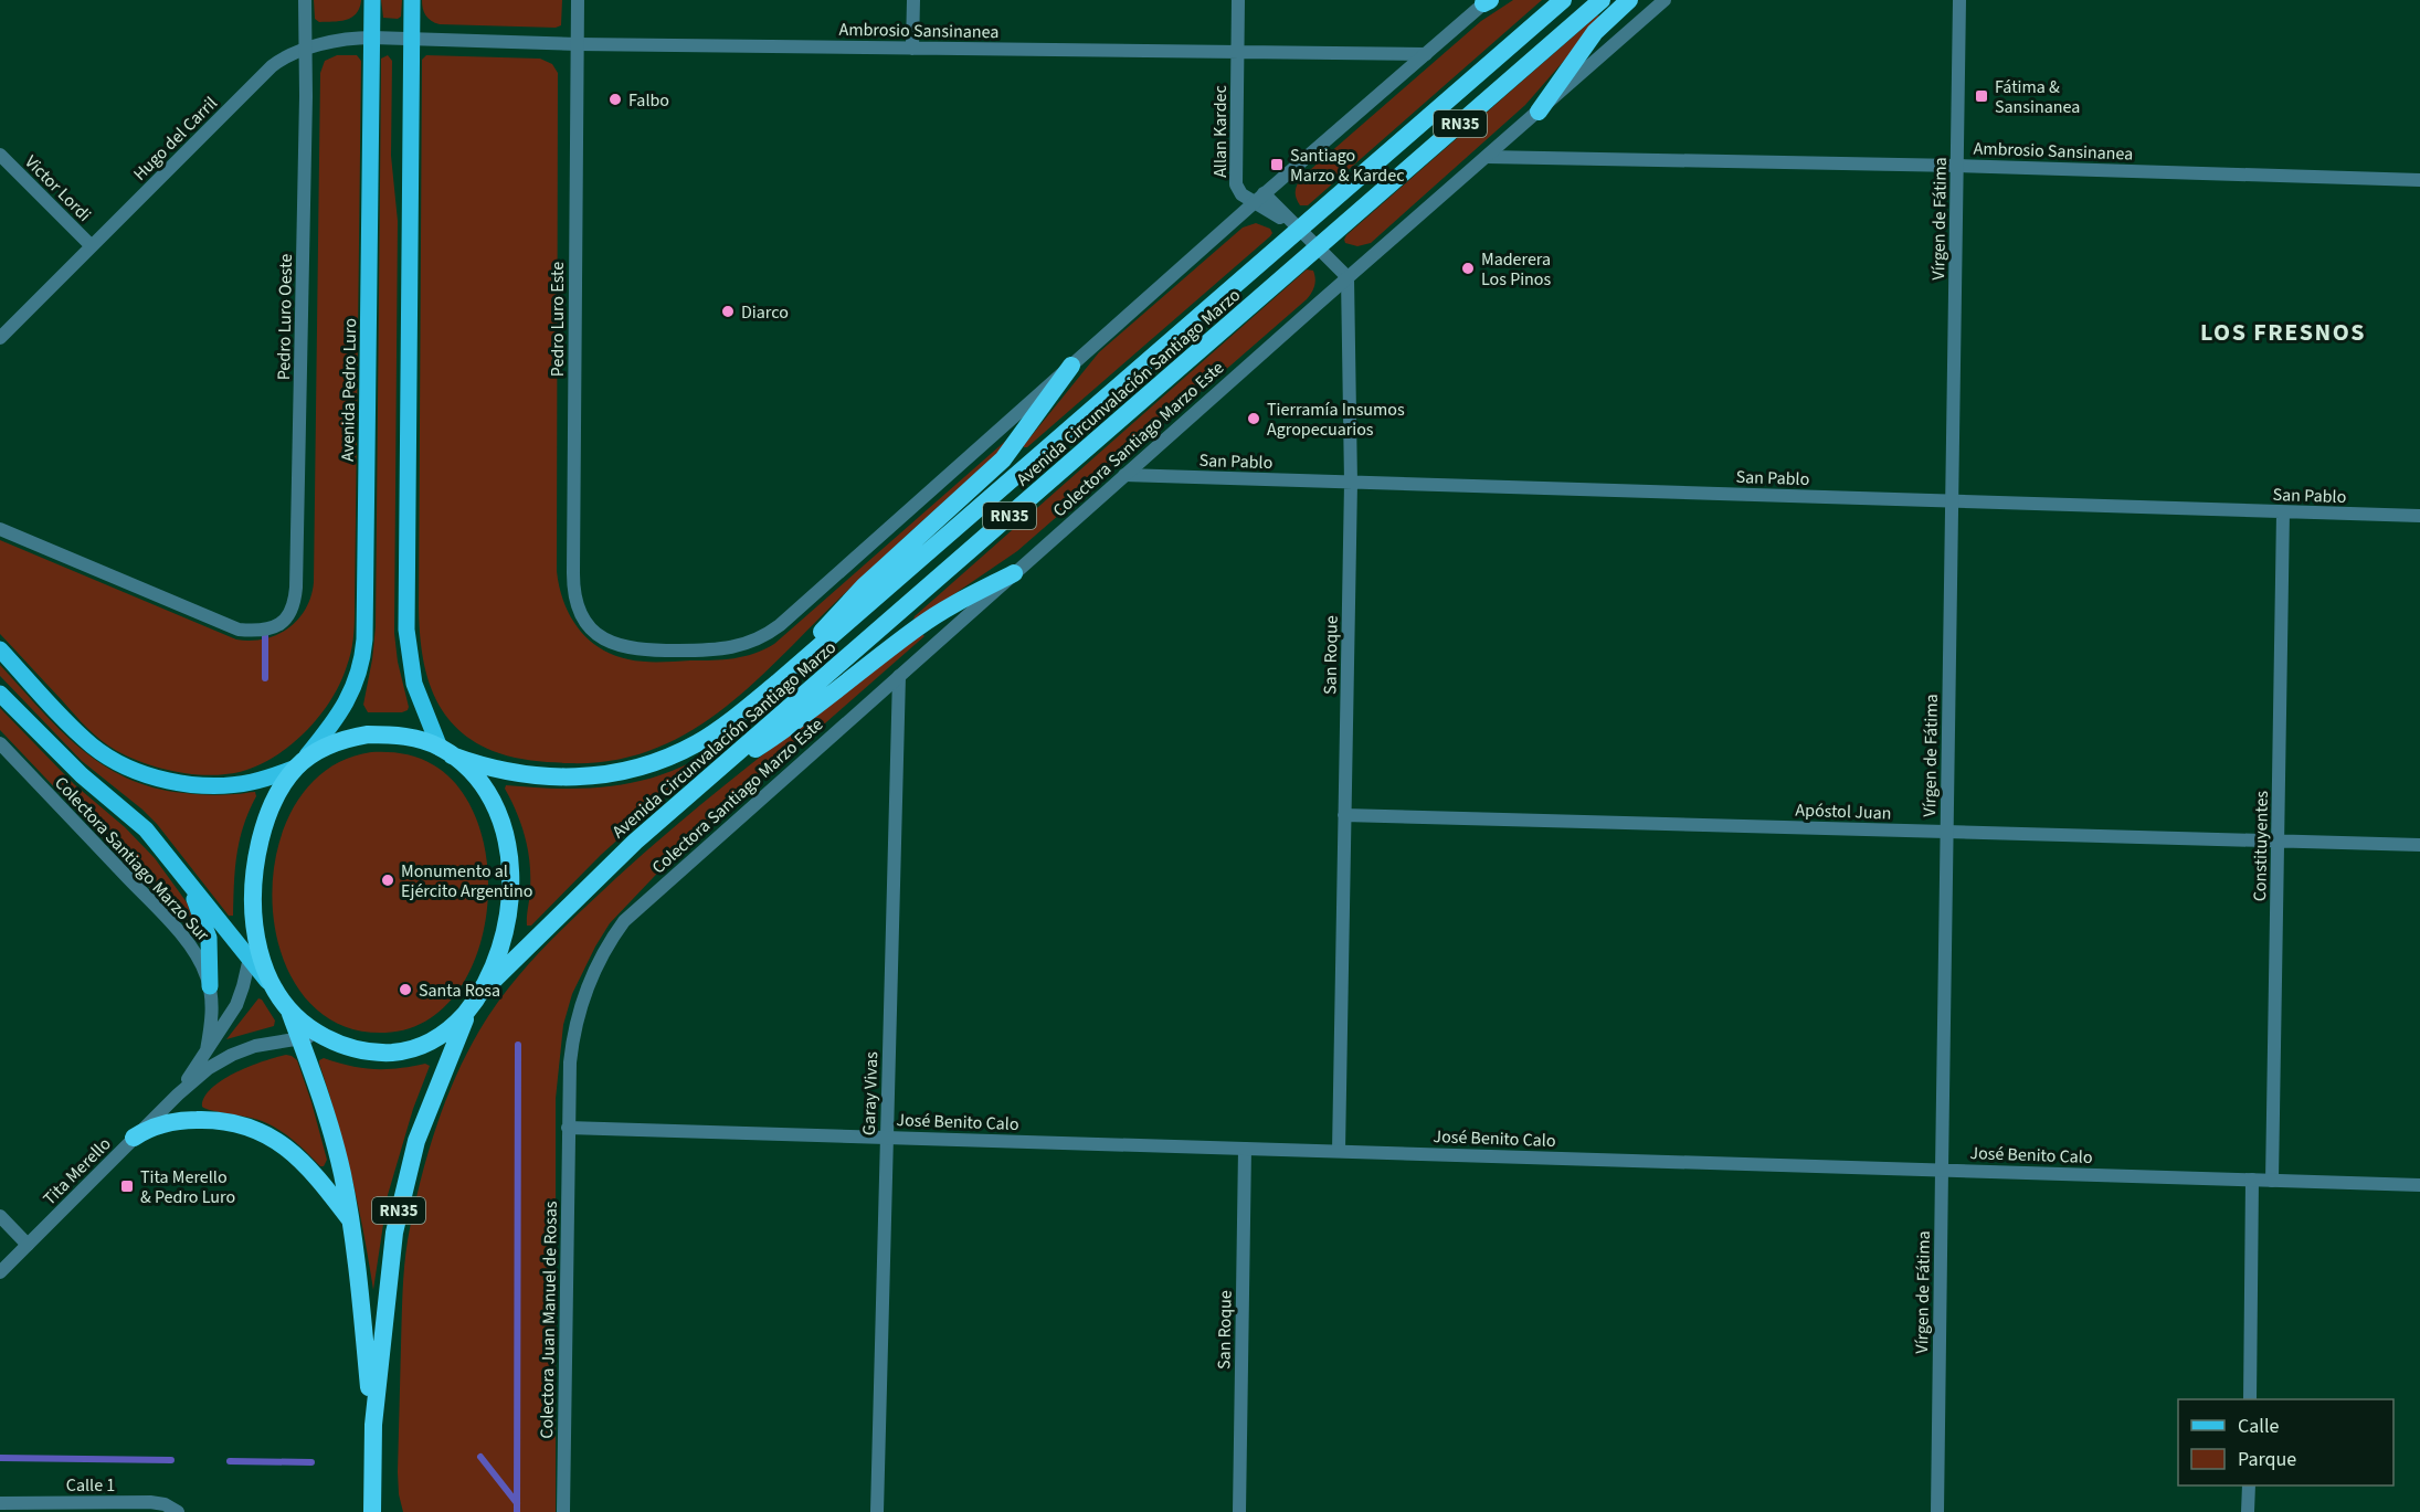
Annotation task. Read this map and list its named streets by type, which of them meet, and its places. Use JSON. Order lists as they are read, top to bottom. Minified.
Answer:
{"streets":{"highway":["RN35","Avenida Circunvalación Santiago Marzo"],"main road":["Avenida Pedro Luro"],"street":["Ambrosio Sansinanea","Allan Kardec","Hugo del Carril","Victor Lordi","Vírgen de Fátima","Pedro Luro Oeste","Pedro Luro Este","Colectora Santiago Marzo Este","San Pablo","San Roque","Apóstol Juan","Constituyentes","Colectora Santiago Marzo Sur","Garay Vivas","José Benito Calo","Tita Merello","Colectora Juan Manuel de Rosas","Calle 1"]},"crossings":[["Ambrosio Sansinanea","Allan Kardec"],["Ambrosio Sansinanea","Hugo del Carril"],["Ambrosio Sansinanea","Vírgen de Fátima"],["Ambrosio Sansinanea","Pedro Luro Este"],["Ambrosio Sansinanea","Colectora Santiago Marzo Este"],["RN35","Avenida Circunvalación Santiago Marzo"],["RN35","Avenida Pedro Luro"],["RN35","Tita Merello"],["Hugo del Carril","Victor Lordi"],["Hugo del Carril","Pedro Luro Oeste"],["Hugo del Carril","Avenida Pedro Luro"],["Vírgen de Fátima","San Pablo"],["Vírgen de Fátima","Apóstol Juan"],["Vírgen de Fátima","José Benito Calo"],["Colectora Santiago Marzo Este","San Pablo"],["Colectora Santiago Marzo Este","San Roque"],["Colectora Santiago Marzo Este","Garay Vivas"],["Colectora Santiago Marzo Este","José Benito Calo"],["Colectora Santiago Marzo Este","Colectora Juan Manuel de Rosas"],["San Pablo","San Roque"],["San Pablo","Constituyentes"],["San Roque","Apóstol Juan"],["San Roque","José Benito Calo"],["Apóstol Juan","Constituyentes"],["Constituyentes","José Benito Calo"],["Colectora Santiago Marzo Sur","Tita Merello"],["Garay Vivas","José Benito Calo"],["José Benito Calo","Colectora Juan Manuel de Rosas"]],"districts":["LOS FRESNOS"],"places":{"transit":["Fátima & Sansinanea","Santiago Marzo & Kardec","Tita Merello & Pedro Luro"],"other":["Falbo","Maderera Los Pinos","Diarco","Tierramía Insumos Agropecuarios","Monumento al Ejército Argentino","Santa Rosa"]},"legend":["Calle","Parque"]}
